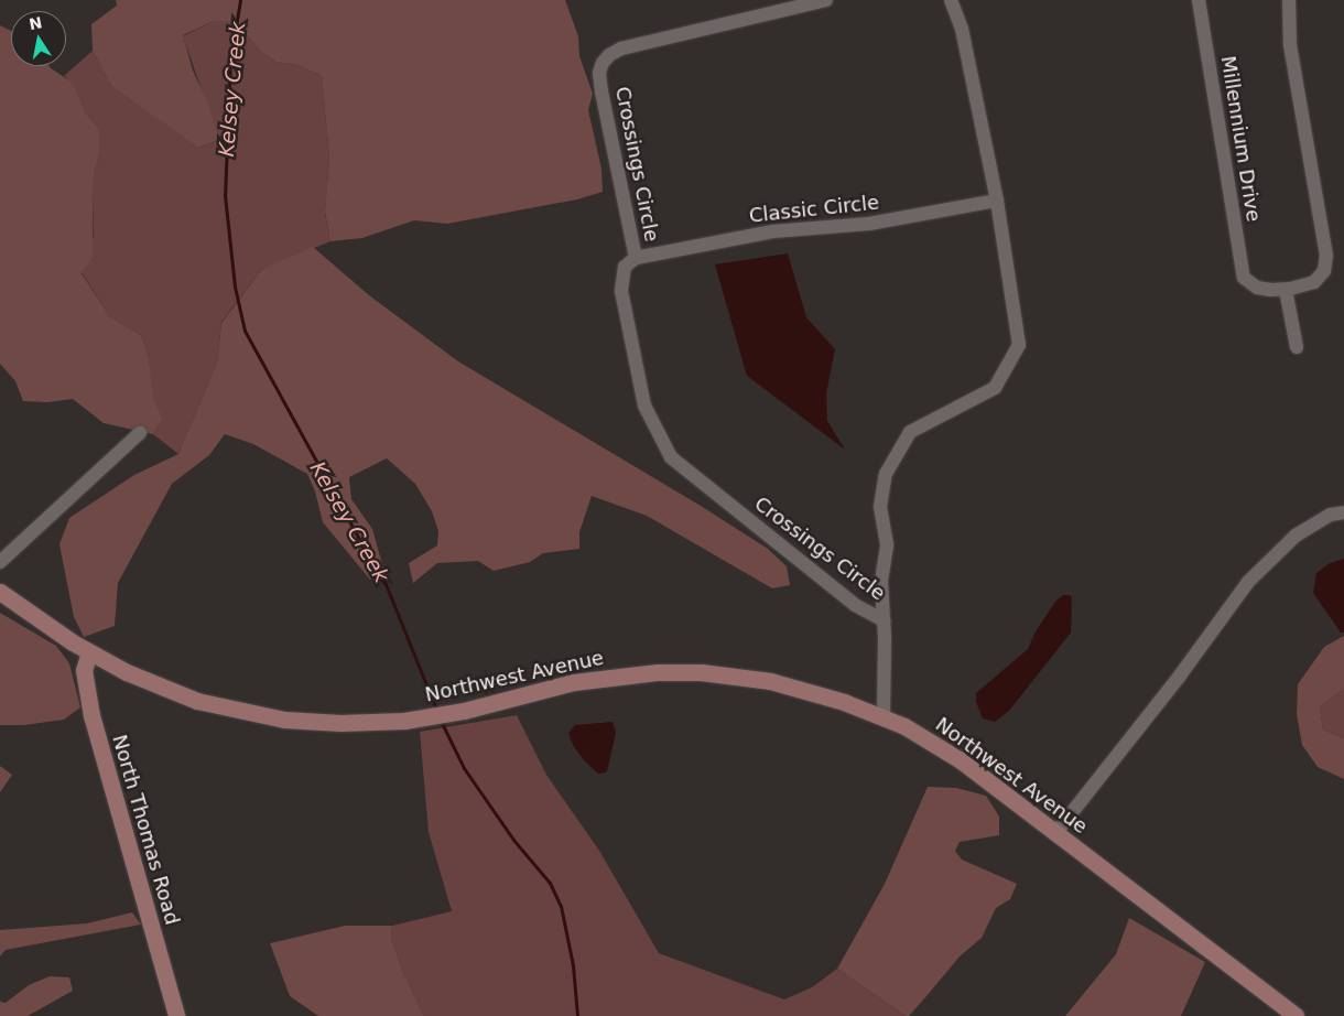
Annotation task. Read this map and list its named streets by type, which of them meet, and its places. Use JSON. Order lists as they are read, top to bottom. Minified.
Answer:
{"streets":{"street":["Millennium Drive","Crossings Circle","Classic Circle","Northwest Avenue","North Thomas Road"]},"crossings":[["Crossings Circle","Classic Circle"],["Crossings Circle","Northwest Avenue"],["Northwest Avenue","North Thomas Road"]],"water":["Kelsey Creek"],"north":"top"}
